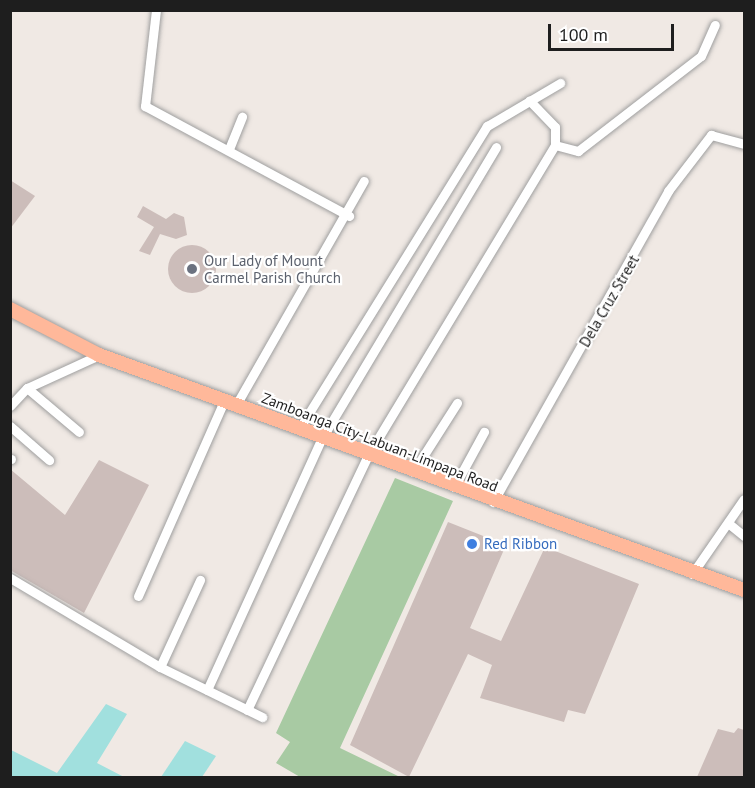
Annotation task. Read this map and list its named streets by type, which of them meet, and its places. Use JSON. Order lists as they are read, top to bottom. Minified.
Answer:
{"streets":{"main road":["Zamboanga City-Labuan-Limpapa Road"],"street":["Dela Cruz Street"]},"crossings":[["Dela Cruz Street","Zamboanga City-Labuan-Limpapa Road"]],"places":["Our Lady of Mount Carmel Parish Church","Red Ribbon"],"scale_bar":"100 m"}
